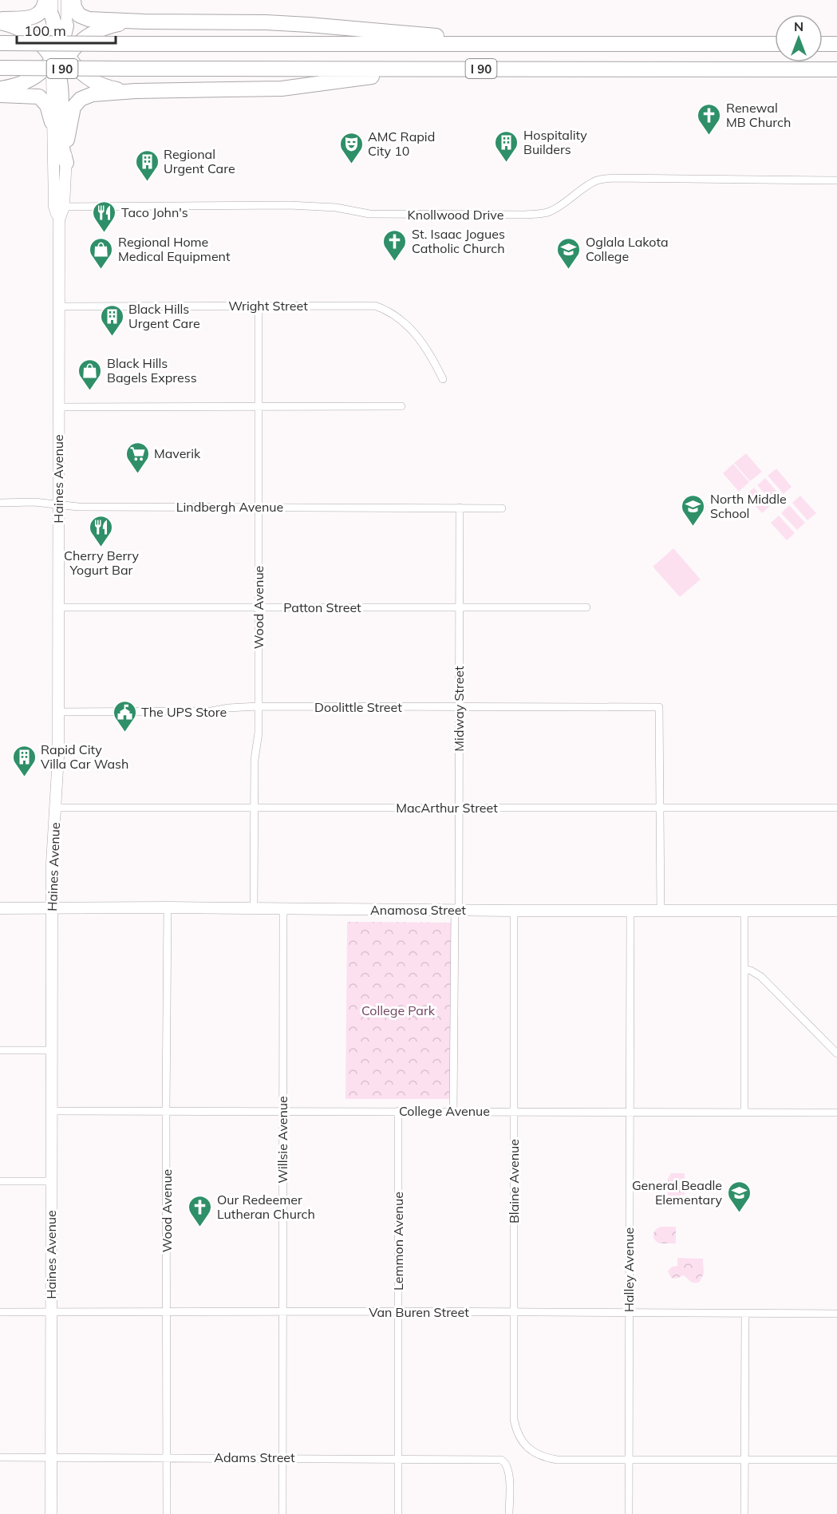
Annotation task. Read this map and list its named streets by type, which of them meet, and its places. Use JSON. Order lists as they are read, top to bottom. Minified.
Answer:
{"streets":{"highway":["I 90"],"main road":["Haines Avenue","Anamosa Street"],"street":["Knollwood Drive","Wright Street","Lindbergh Avenue","Wood Avenue","Patton Street","Doolittle Street","Midway Street","MacArthur Street","College Avenue","Willsie Avenue","Blaine Avenue","Lemmon Avenue","Halley Avenue","Van Buren Street","Adams Street"]},"crossings":[["Knollwood Drive","Haines Avenue"],["Wright Street","Haines Avenue"],["Wright Street","Wood Avenue"],["Haines Avenue","Lindbergh Avenue"],["Haines Avenue","Patton Street"],["Haines Avenue","Doolittle Street"],["Haines Avenue","MacArthur Street"],["Haines Avenue","Anamosa Street"],["Haines Avenue","College Avenue"],["Haines Avenue","Van Buren Street"],["Haines Avenue","Adams Street"],["Lindbergh Avenue","Wood Avenue"],["Lindbergh Avenue","Midway Street"],["Wood Avenue","Patton Street"],["Wood Avenue","Doolittle Street"],["Wood Avenue","MacArthur Street"],["Wood Avenue","Anamosa Street"],["Wood Avenue","College Avenue"],["Wood Avenue","Van Buren Street"],["Wood Avenue","Adams Street"],["Patton Street","Midway Street"],["Doolittle Street","Midway Street"],["Doolittle Street","MacArthur Street"],["Midway Street","MacArthur Street"],["Midway Street","Anamosa Street"],["Midway Street","College Avenue"],["Anamosa Street","Willsie Avenue"],["Anamosa Street","Blaine Avenue"],["Anamosa Street","Halley Avenue"],["College Avenue","Willsie Avenue"],["College Avenue","Blaine Avenue"],["College Avenue","Lemmon Avenue"],["College Avenue","Halley Avenue"],["Willsie Avenue","Van Buren Street"],["Willsie Avenue","Adams Street"],["Blaine Avenue","Halley Avenue"],["Blaine Avenue","Van Buren Street"],["Lemmon Avenue","Van Buren Street"],["Lemmon Avenue","Adams Street"],["Halley Avenue","Van Buren Street"]],"parks":["College Park"],"places":{"church":["Renewal MB Church","St. Isaac Jogues Catholic Church","Our Redeemer Lutheran Church"],"building":["Hospitality Builders","Regional Urgent Care","Black Hills Urgent Care","Rapid City Villa Car Wash"],"theatre":["AMC Rapid City 10"],"restaurant":["Taco John's","Cherry Berry Yogurt Bar"],"shop":["Regional Home Medical Equipment","Black Hills Bagels Express"],"school or university":["Oglala Lakota College","North Middle School","General Beadle Elementary"],"supermarket":["Maverik"],"public building":["The UPS Store"]},"scale_bar":"100 m","north":"top"}
